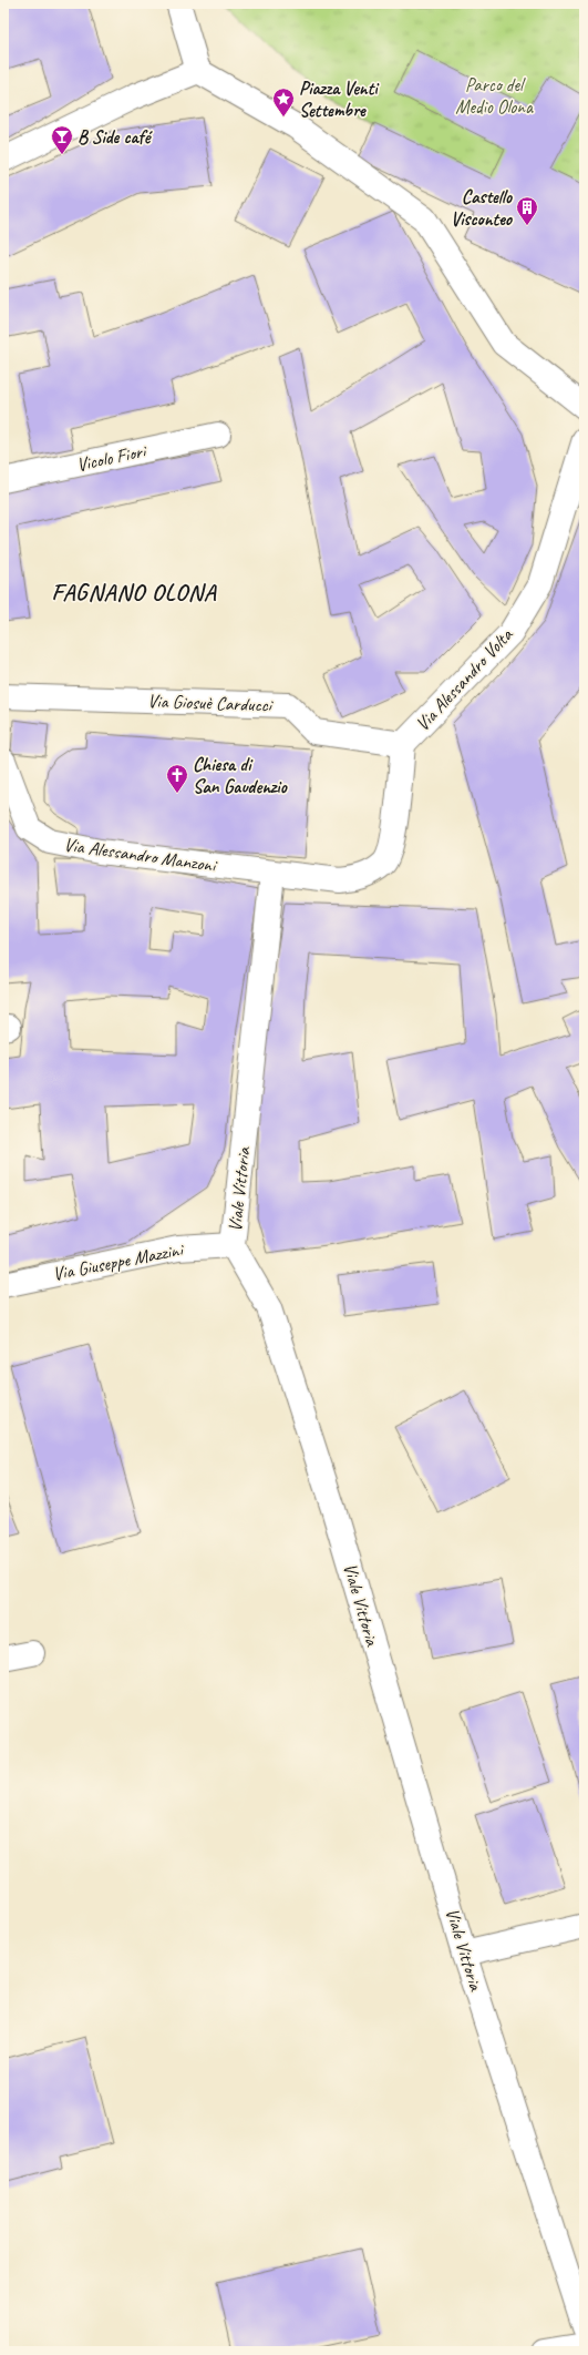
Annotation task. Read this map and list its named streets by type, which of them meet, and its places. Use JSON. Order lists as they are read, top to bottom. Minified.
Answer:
{"streets":{"street":["Vicolo Fiori","Via Alessandro Volta","Via Giosuè Carducci","Via Alessandro Manzoni","Viale Vittoria","Via Giuseppe Mazzini"]},"crossings":[["Via Alessandro Volta","Via Giosuè Carducci"],["Via Alessandro Volta","Via Alessandro Manzoni"],["Via Giosuè Carducci","Via Alessandro Manzoni"],["Via Alessandro Manzoni","Viale Vittoria"],["Viale Vittoria","Via Giuseppe Mazzini"]],"districts":["FAGNANO OLONA"],"parks":["Parco del Medio Olona"],"places":{"place":["Piazza Venti Settembre"],"bar":["B Side café"],"building":["Castello Visconteo"],"church":["Chiesa di San Gaudenzio"]}}
